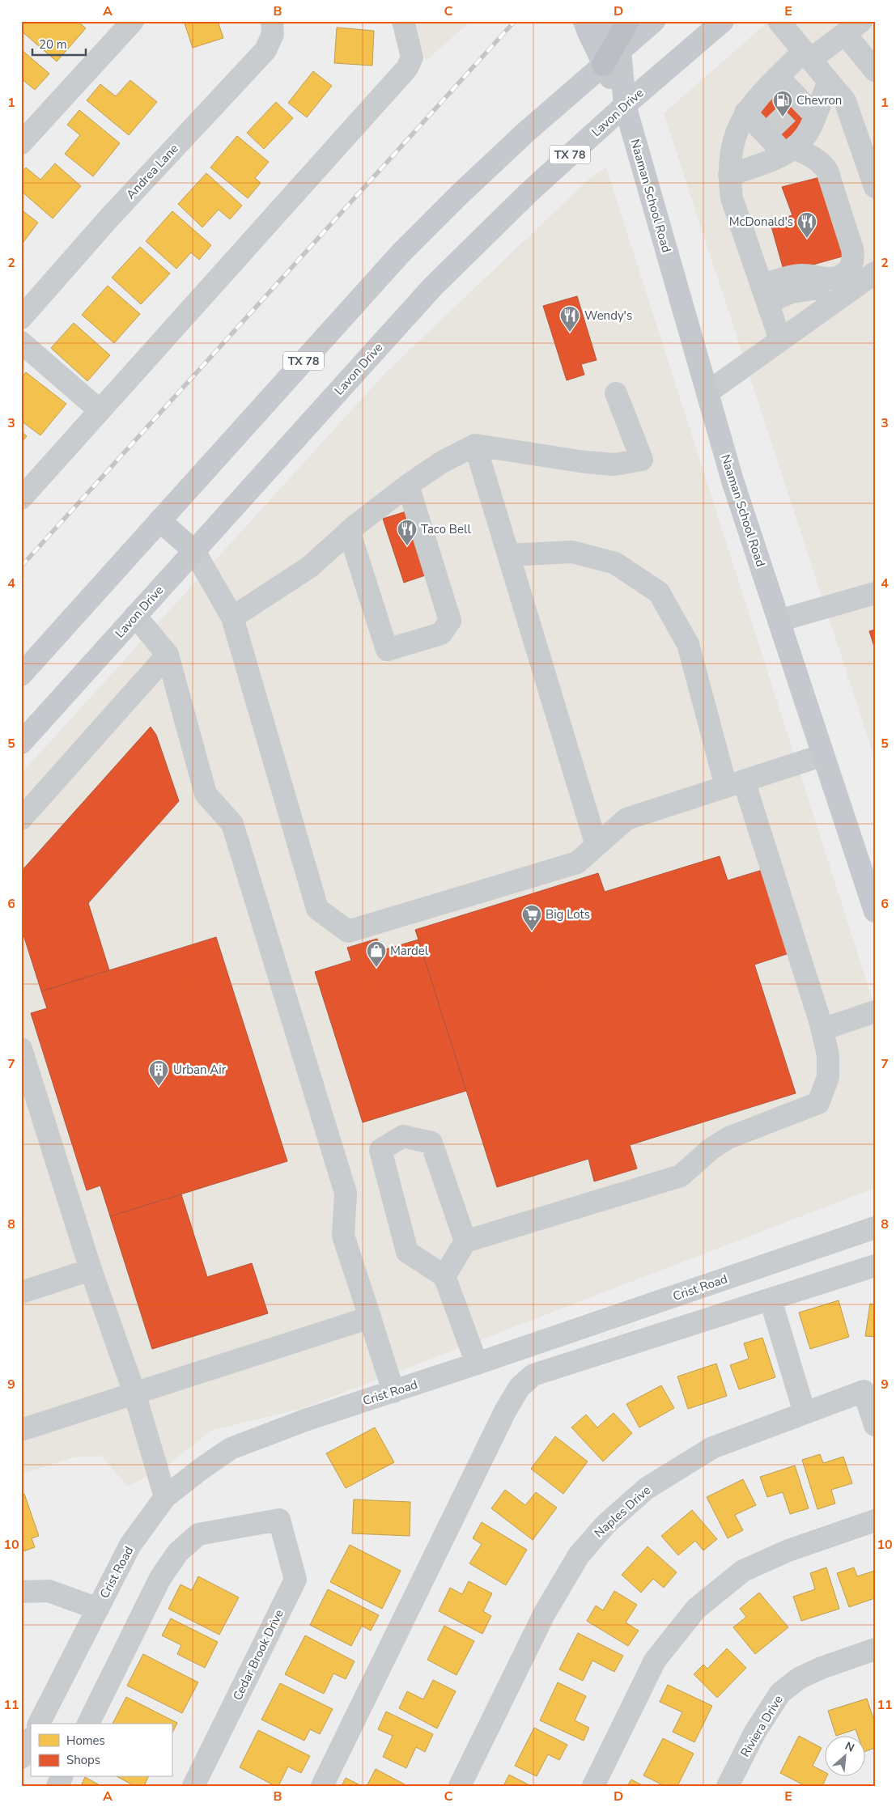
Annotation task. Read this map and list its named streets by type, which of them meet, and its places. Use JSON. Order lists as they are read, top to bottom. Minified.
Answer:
{"streets":{"main road":["Lavon Drive","TX 78","Naaman School Road"],"street":["Andrea Lane","Crist Road","Naples Drive","Cedar Brook Drive","Riviera Drive"]},"crossings":[["Lavon Drive","Naaman School Road"],["TX 78","Naaman School Road"]],"places":{"fuel station":["Chevron"],"restaurant":["McDonald's","Wendy's","Taco Bell"],"supermarket":["Big Lots"],"shop":["Mardel"],"building":["Urban Air"]},"legend":["Homes","Shops"],"scale_bar":"20 m","north":"top right","grid":{"columns":["A","B","C","D","E"],"rows":["1","2","3","4","5","6","7","8","9","10","11"]}}
